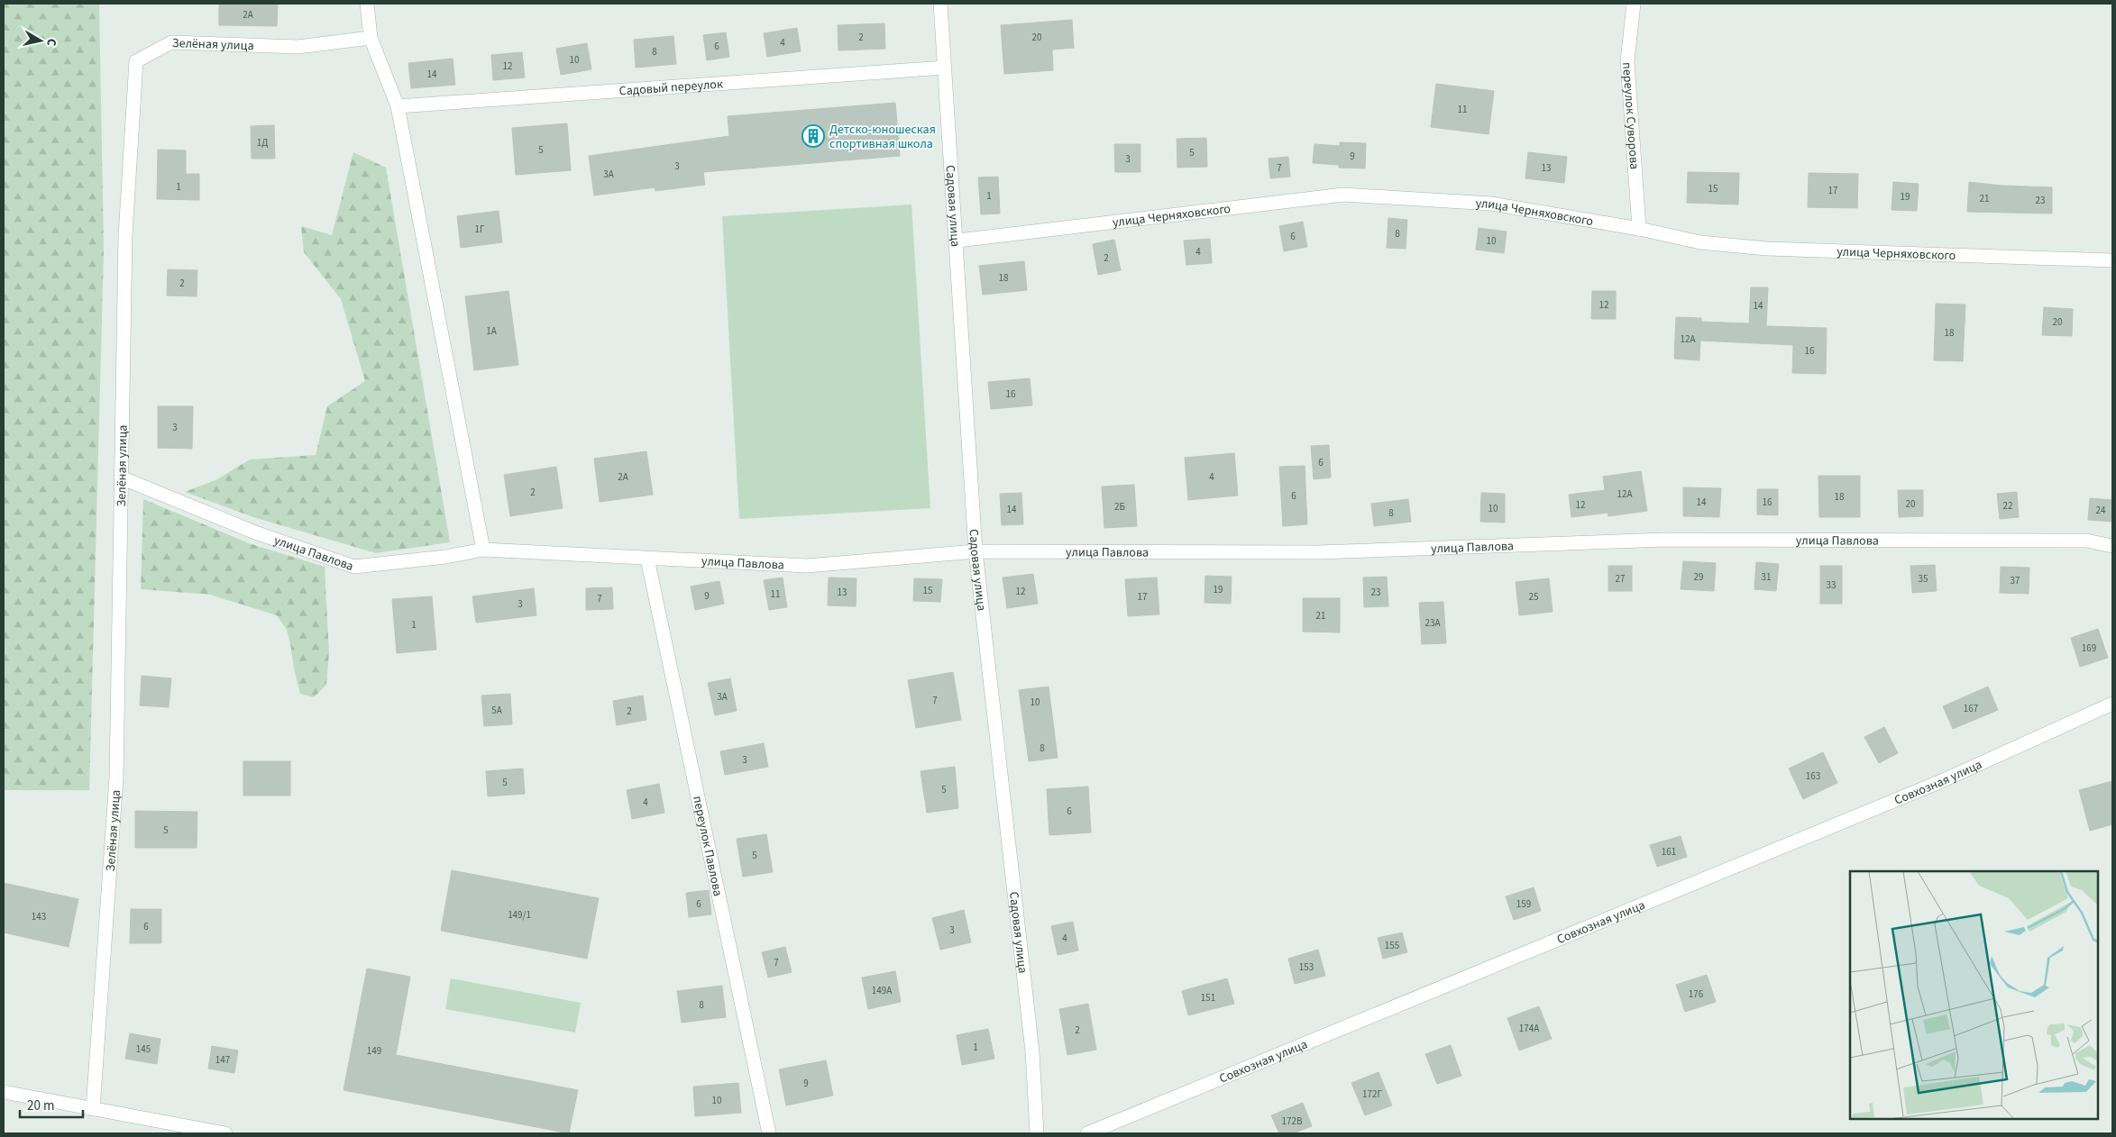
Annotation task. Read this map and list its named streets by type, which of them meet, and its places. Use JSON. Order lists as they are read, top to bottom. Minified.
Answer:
{"streets":{"street":["Зелёная улица","Садовый переулок","переулок Суворова","Садовая улица","улица Черняховского","улица Павлова","Совхозная улица","переулок Павлова"]},"crossings":[["Зелёная улица","улица Павлова"],["Садовый переулок","Садовая улица"],["переулок Суворова","улица Черняховского"],["Садовая улица","улица Черняховского"],["Садовая улица","улица Павлова"],["улица Павлова","переулок Павлова"]],"places":{"building":["Детско-юношеская спортивная школа"]},"house_numbers":["2А","2","20","4","6","8","10","12","14","11","1Д","5","5","9","3","3","7","13","3А","1","15","17","1","19","21","23","1Г","8","6","10","4","2","18","2","12","14","20","1А","18","12А","16","16","3","6","2А","4","2","12А","6","18","14","16","20","12","22","2Б","10","14","24","8","29","31","27","35","37","33","19","15","12","13","23","11","9","17","25","7","3","21","23А","1","169","3А","7","10","167","5А","2","8","3","163","5","5","4","6","5","161","5","6","159","149/1","143","6","3","4","155","7","153","149А","176","151","8","174А","2","1","145","149","147","9","172Г","10","172В"],"scale_bar":"20 m","north":"right"}
